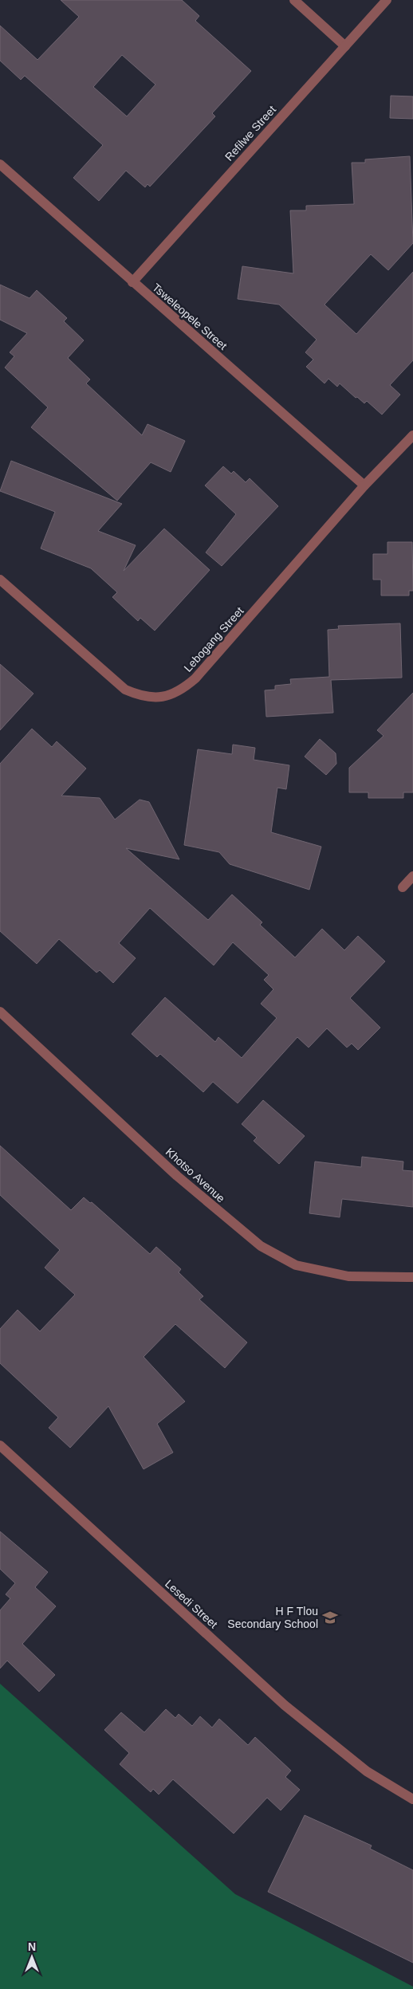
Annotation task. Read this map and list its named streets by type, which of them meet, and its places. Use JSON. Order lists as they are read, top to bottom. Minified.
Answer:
{"streets":{"street":["Refilwe Street","Tsweleopele Street","Lebogang Street","Khotso Avenue","Lesedi Street"]},"crossings":[["Refilwe Street","Tsweleopele Street"],["Tsweleopele Street","Lebogang Street"]],"places":{"school or university":["H F Tlou Secondary School"]},"north":"top"}
